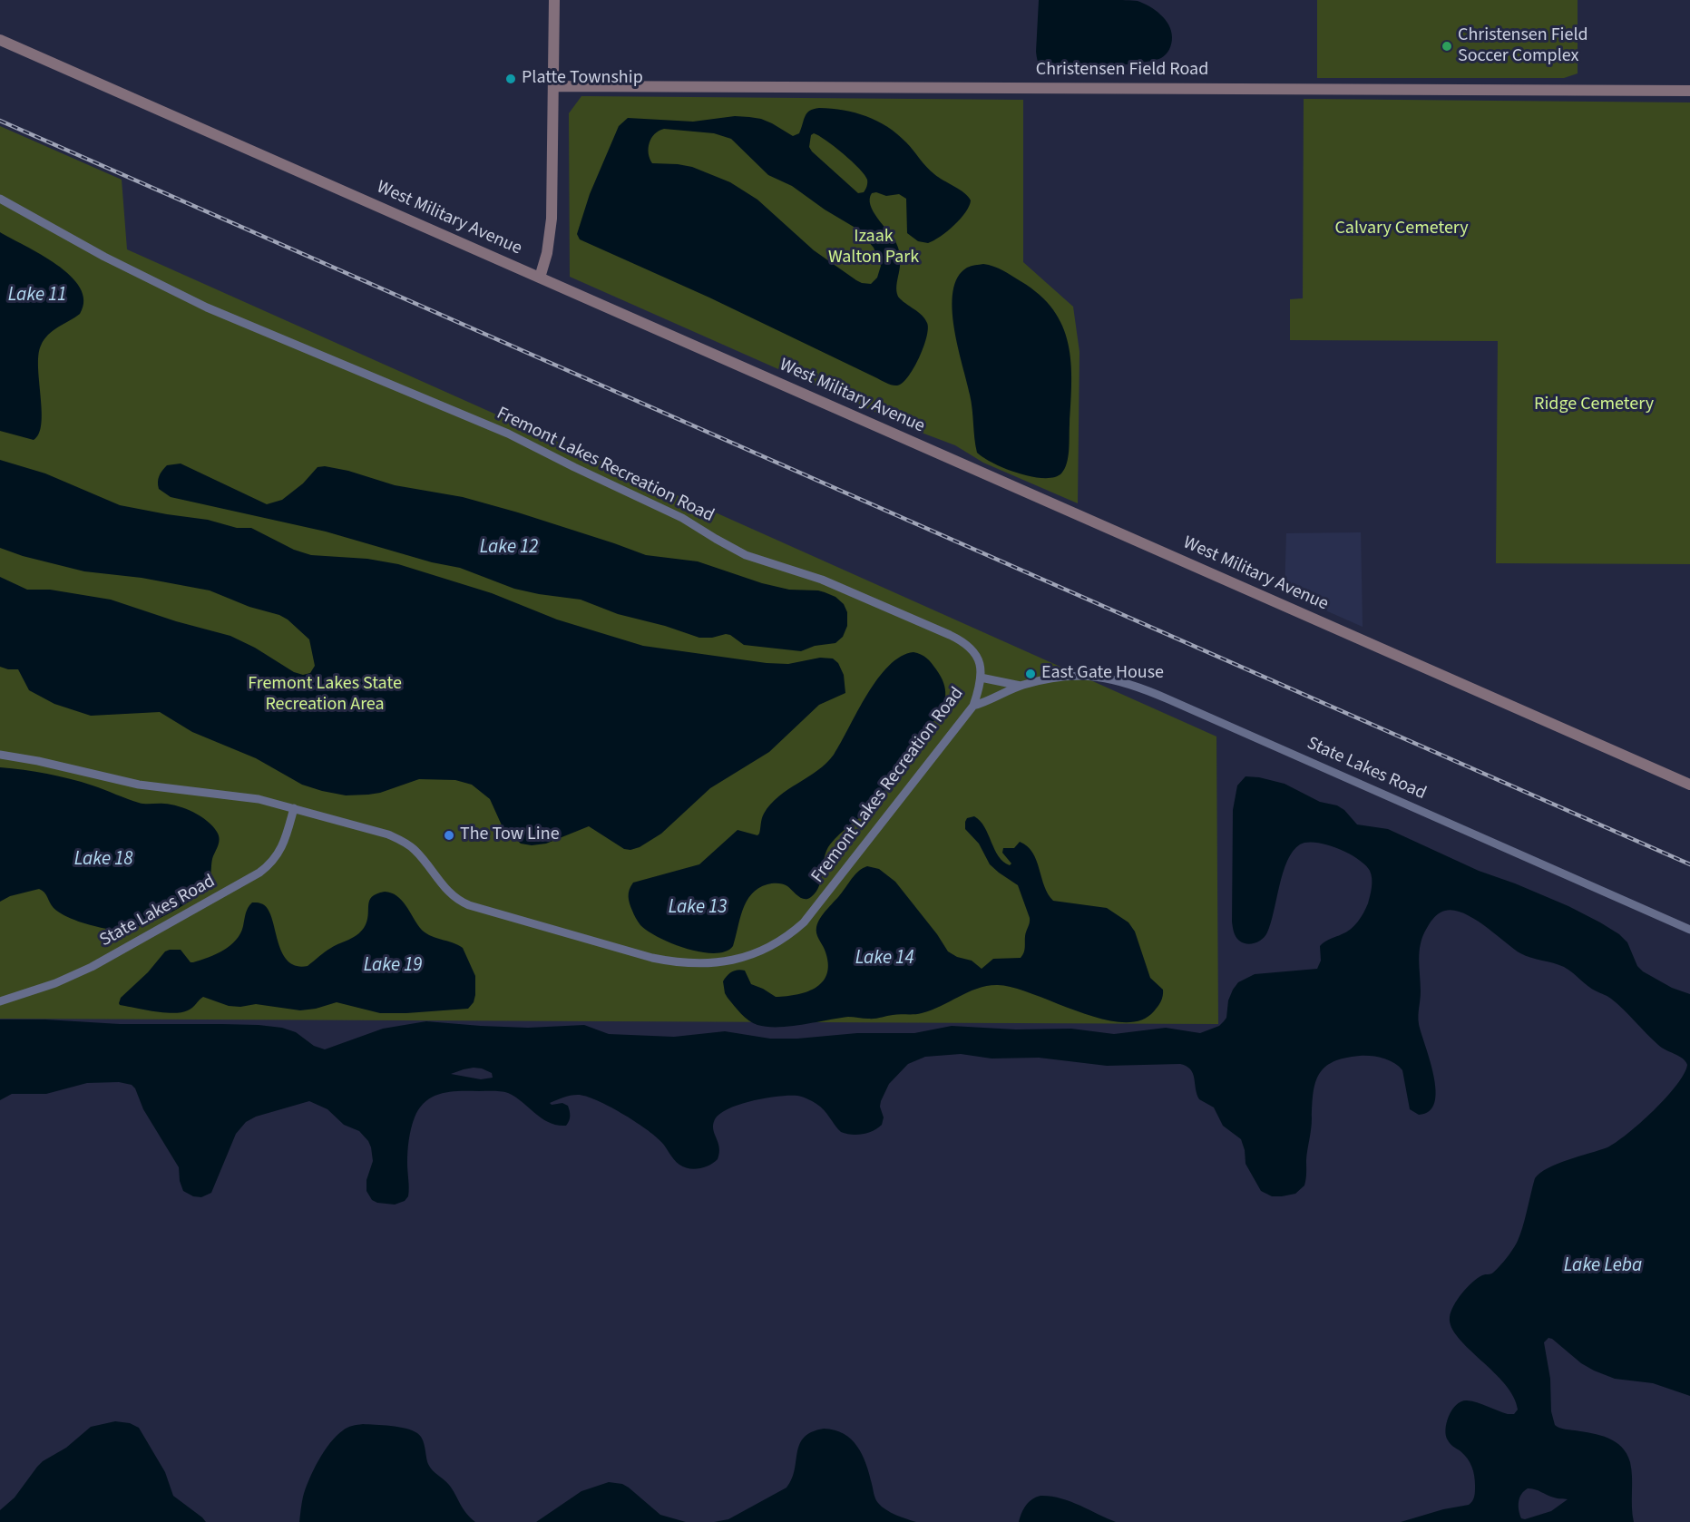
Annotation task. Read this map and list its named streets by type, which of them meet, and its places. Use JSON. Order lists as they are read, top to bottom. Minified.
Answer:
{"streets":{"street":["Christensen Field Road","West Military Avenue","Fremont Lakes Recreation Road","State Lakes Road"]},"crossings":[["Fremont Lakes Recreation Road","State Lakes Road"]],"water":["Lake 11","Lake 12","Lake 18","Lake 13","Lake 14","Lake 19","Lake Leba"],"parks":["Calvary Cemetery","Izaak Walton Park","Ridge Cemetery","Fremont Lakes State Recreation Area"],"places":["Christensen Field Soccer Complex","Platte Township","East Gate House","The Tow Line"]}
